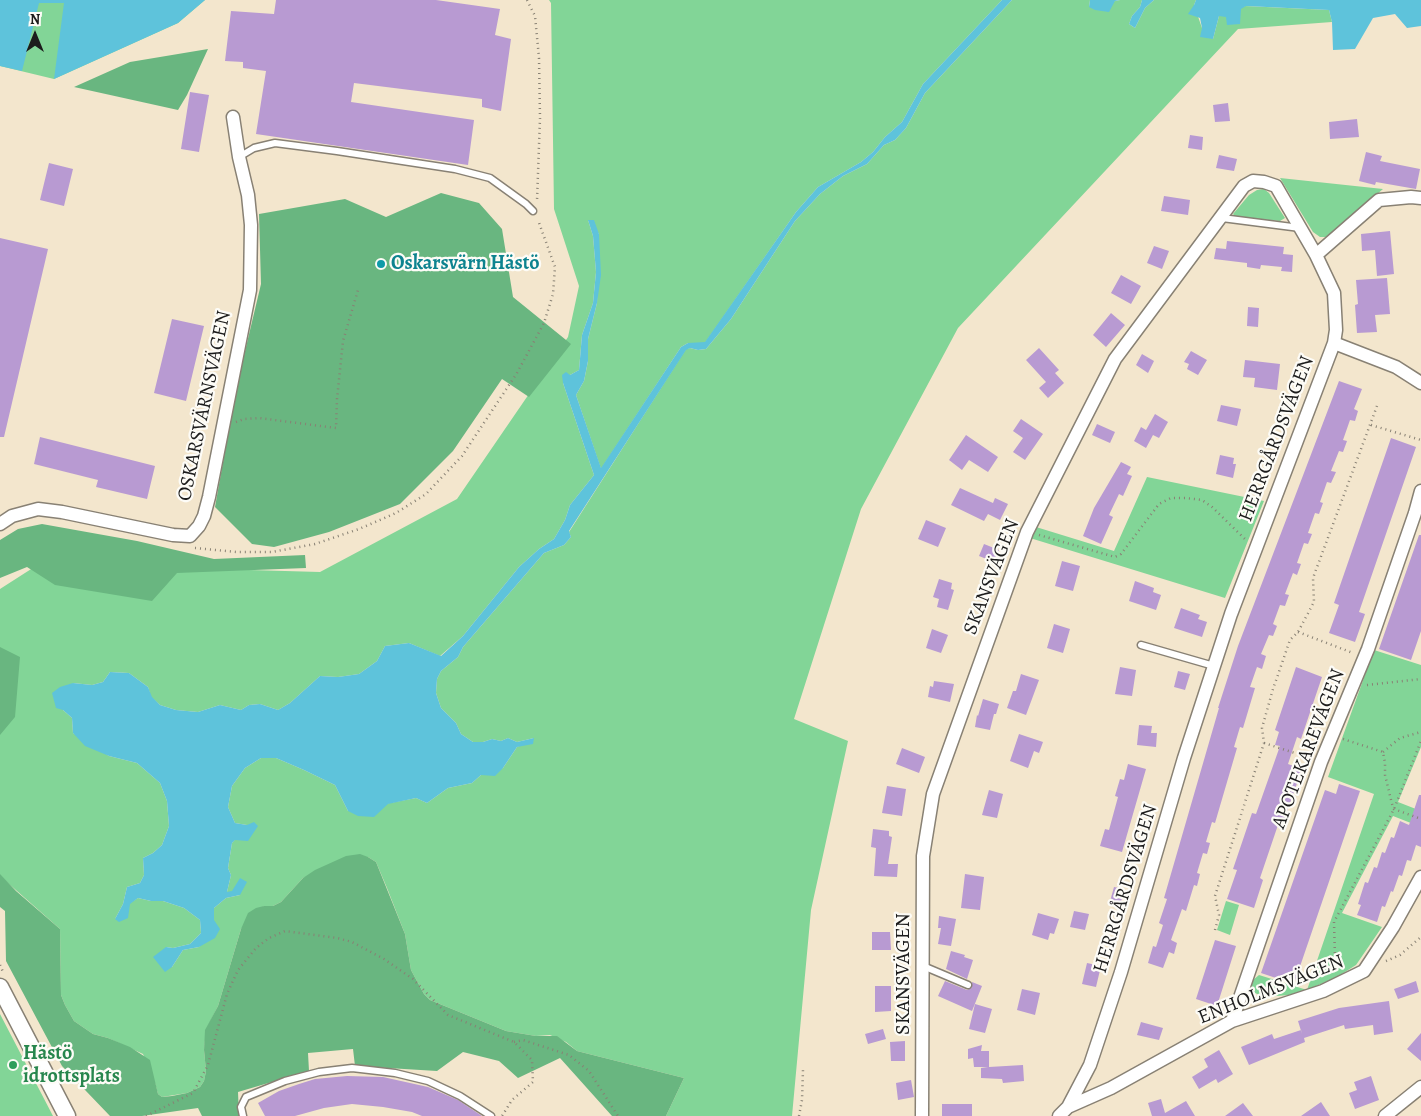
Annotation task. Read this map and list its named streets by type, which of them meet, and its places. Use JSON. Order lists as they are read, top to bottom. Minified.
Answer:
{"streets":{"street":["OSKARSVÄRNSVÄGEN","HERRGÅRDSVÄGEN","SKANSVÄGEN","APOTEKAREVÄGEN","ENHOLMSVÄGEN"]},"crossings":[["HERRGÅRDSVÄGEN","SKANSVÄGEN"],["HERRGÅRDSVÄGEN","ENHOLMSVÄGEN"],["APOTEKAREVÄGEN","ENHOLMSVÄGEN"]],"places":["Oskarsvärn Hästö","Hästö idrottsplats"],"north":"top"}
